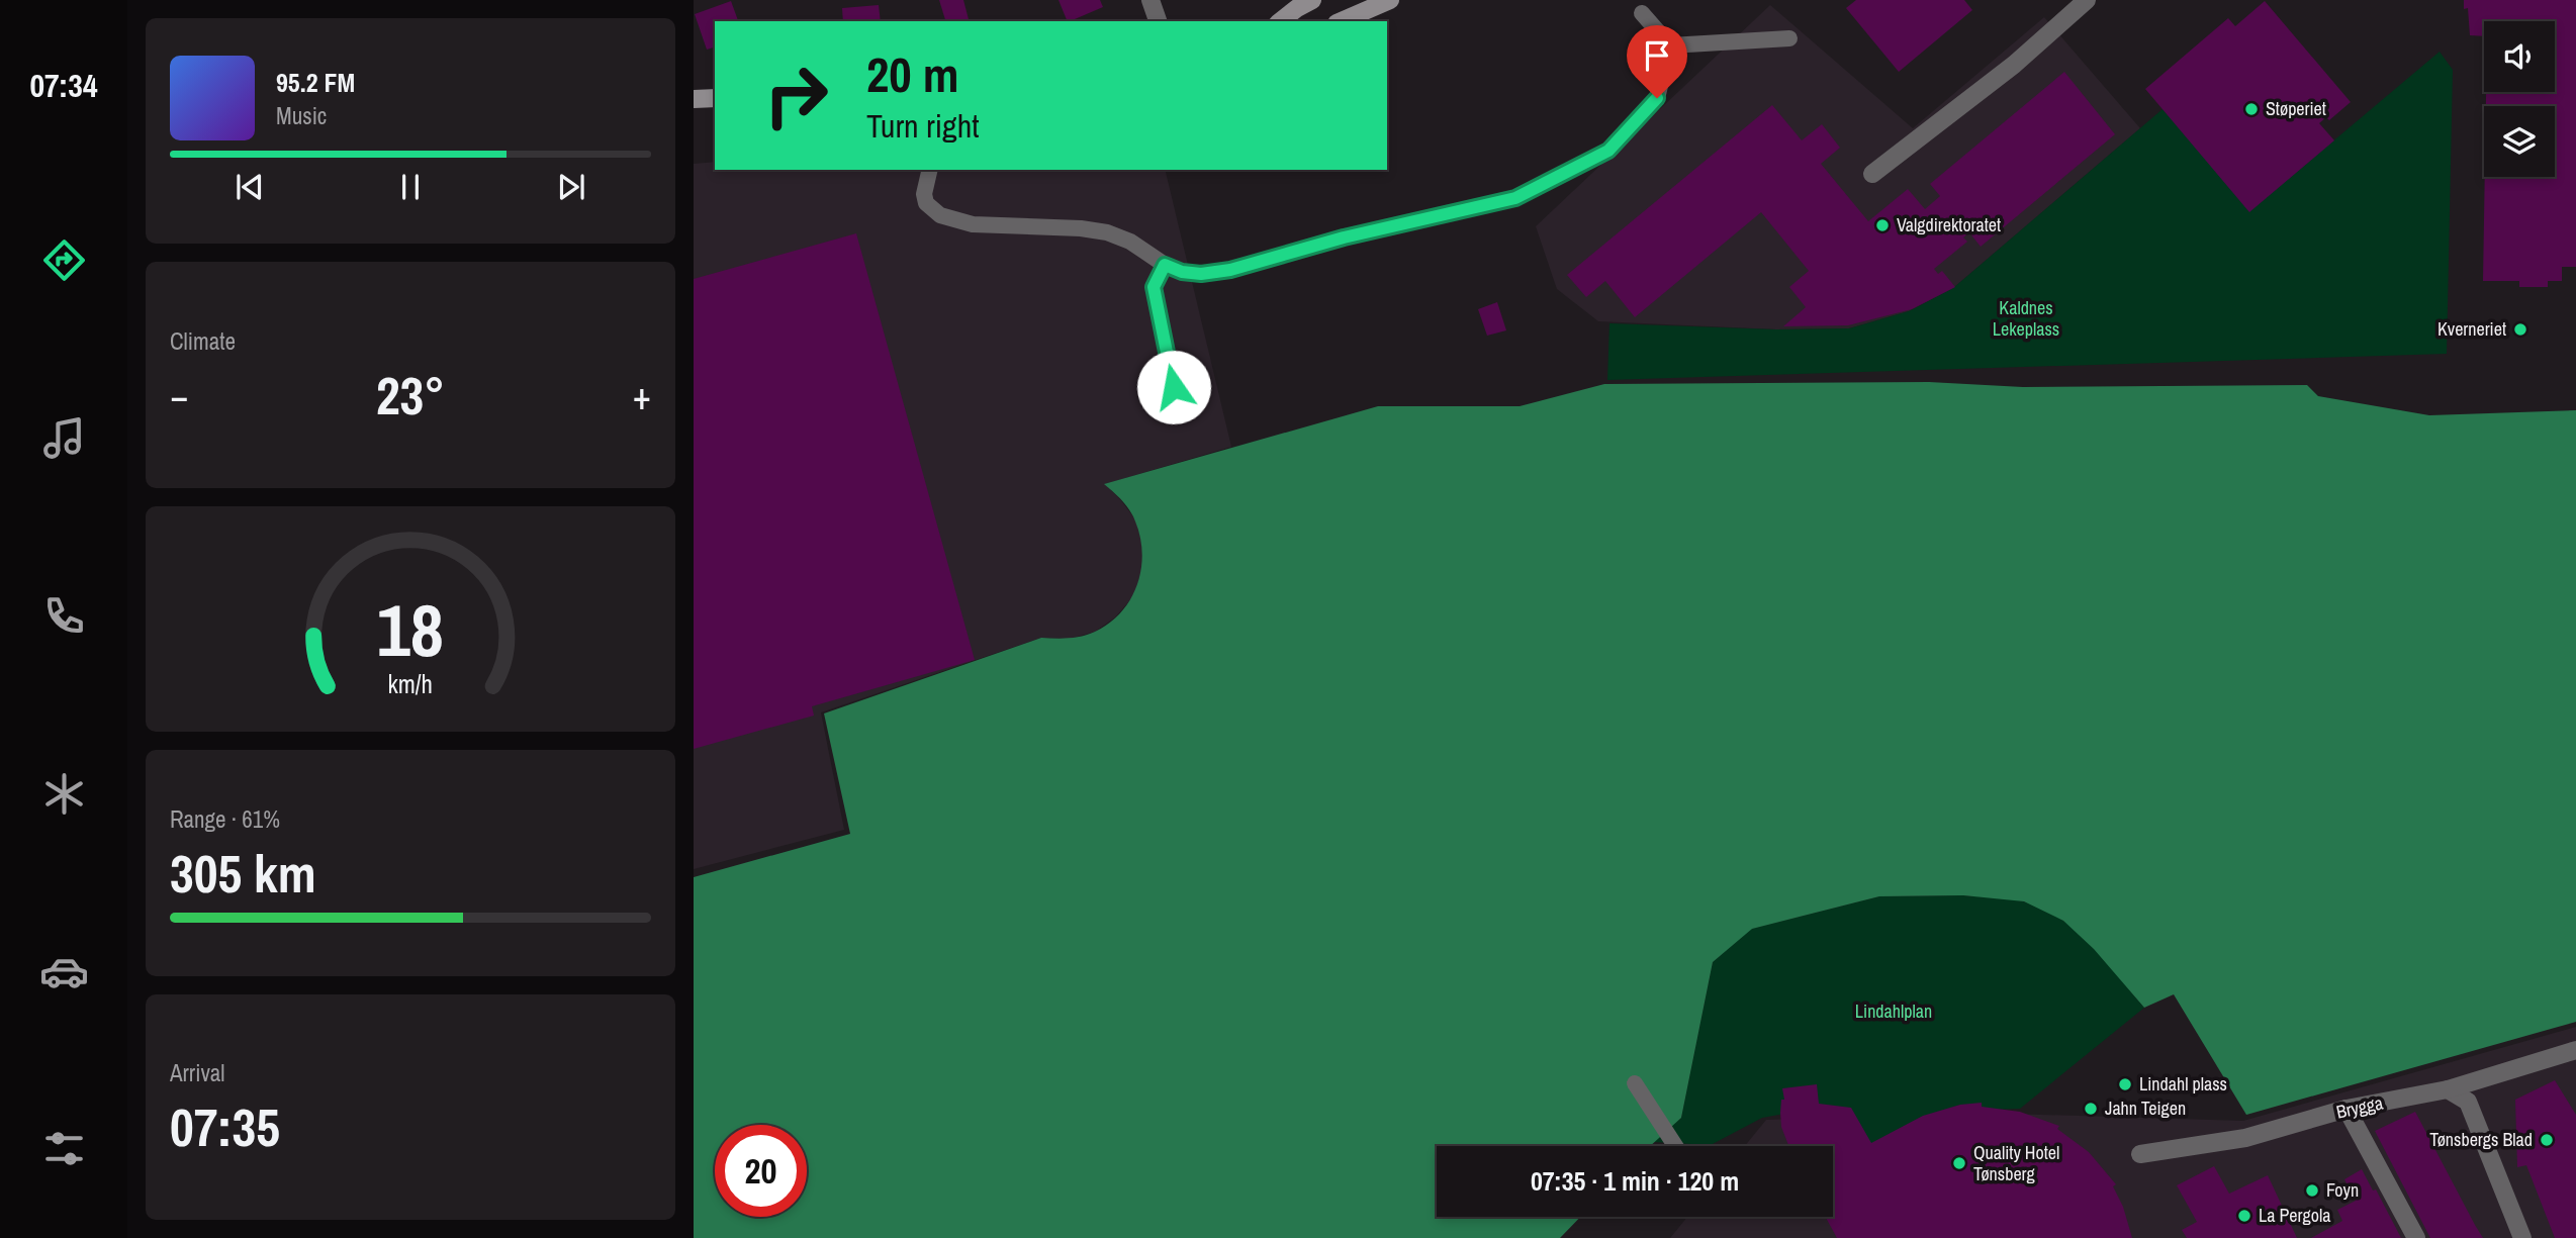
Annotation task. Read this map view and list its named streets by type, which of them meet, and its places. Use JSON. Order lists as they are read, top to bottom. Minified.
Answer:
{"streets":{"street":["Brygga"]},"parks":["Kaldnes Lekeplass","Lindahlplan"],"places":["Støperiet","Valgdirektoratet","Kverneriet","Lindahl plass","Jahn Teigen","Tønsbergs Blad","Quality Hotel Tønsberg","Foyn","La Pergola"],"page":{"tabs":"07:34","turn":["20 m","Turn right"],"song":["95.2 FM","Music"],"tile":["Climate",["Range · 61%","305 km"],["Arrival","07:35"]],"heat":["−","23°","+"],"limit":"20","trip":"07:35 · 1 min · 120 m","gauge":["18","km/h"]}}
